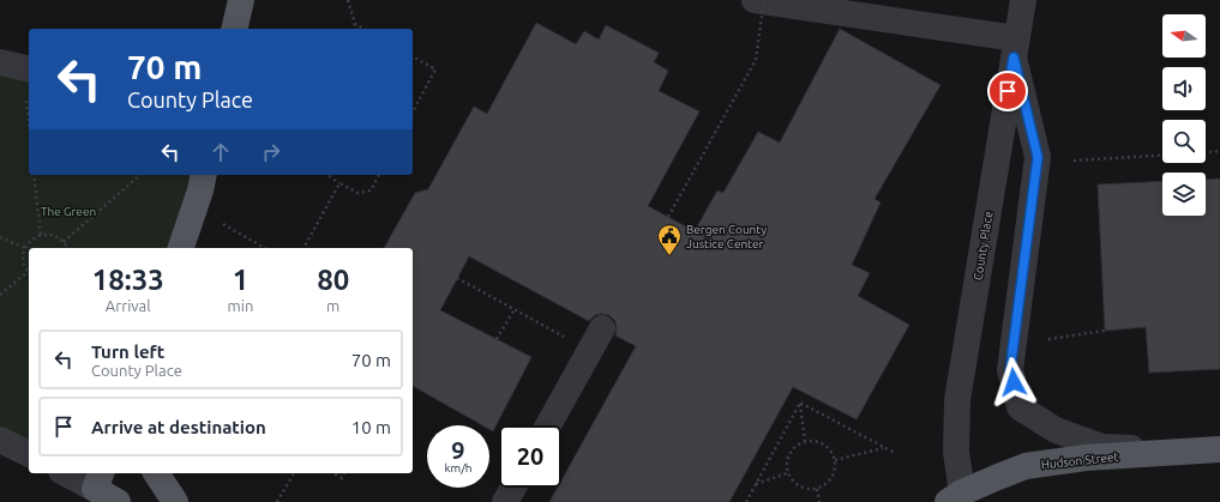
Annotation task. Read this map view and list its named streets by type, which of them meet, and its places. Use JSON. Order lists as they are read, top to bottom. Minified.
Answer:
{"streets":{"main road":["Hudson Street"],"street":["County Place"]},"crossings":[["County Place","Hudson Street"]],"parks":["The Green"],"places":{"public building":["Bergen County Justice Center"]},"north":"left","page":{"turn":["70 m","County Place"],"eta":["18:33","Arrival","1","min","80","m"],"list":[{"name":"Turn left","note":"County Place","value":"70 m"},{"name":"Arrive at destination","value":"10 m"}],"speed":"9 km/h","limit":"20"}}
